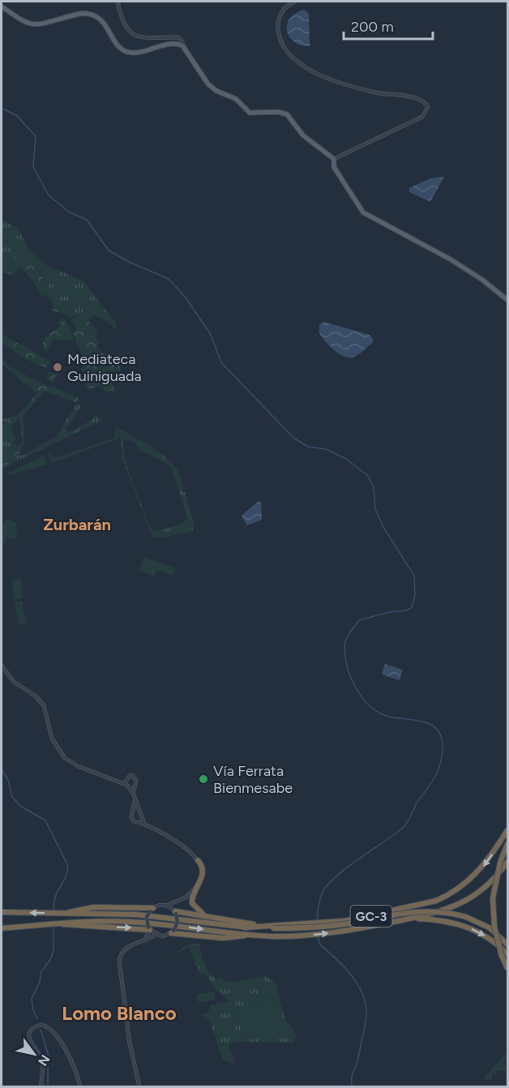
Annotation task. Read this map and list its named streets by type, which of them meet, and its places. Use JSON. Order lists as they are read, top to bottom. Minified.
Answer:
{"streets":{"highway":["GC-3"]},"districts":["Zurbarán","Lomo Blanco"],"places":["Mediateca Guiniguada","Vía Ferrata Bienmesabe"],"scale_bar":"200 m","north":"bottom right"}
